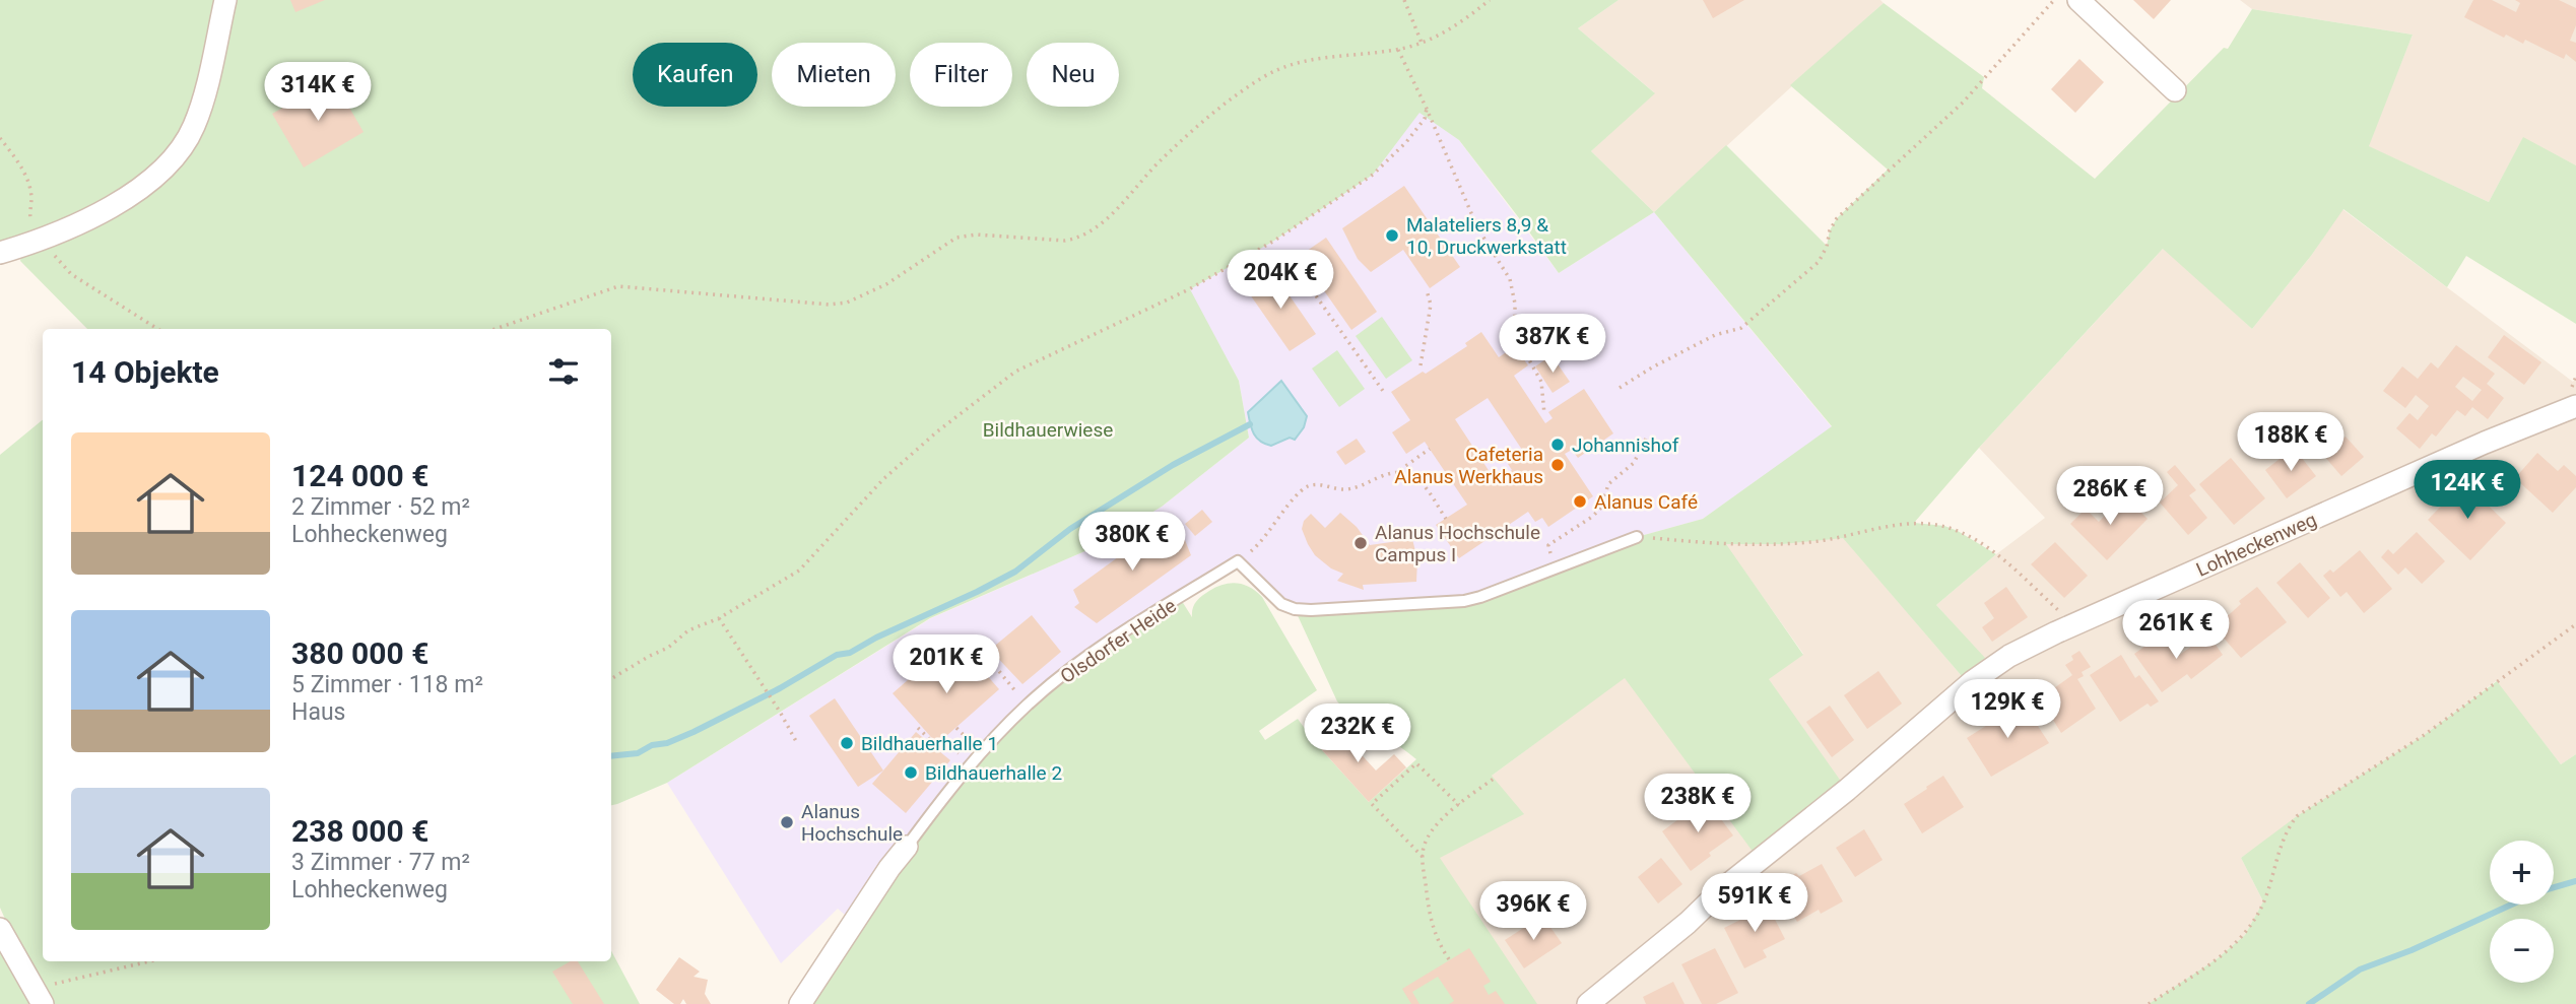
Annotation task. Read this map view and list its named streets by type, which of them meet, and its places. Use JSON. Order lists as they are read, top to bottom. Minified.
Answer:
{"streets":{"street":["Lohheckenweg","Olsdorfer Heide"]},"parks":["Bildhauerwiese"],"places":["Malateliers 8,9 & 10, Druckwerkstatt","Johannishof","Cafeteria Alanus Werkhaus","Alanus Café","Alanus Hochschule Campus I","Bildhauerhalle 1","Bildhauerhalle 2","Alanus Hochschule"],"page":{"chip":["Kaufen","Mieten","Filter","Neu"],"price":["314K €","204K €","387K €","188K €","124K €","286K €","380K €","261K €","201K €","129K €","232K €","238K €","591K €","396K €"],"heading":"14 Objekte","list":[{"name":"124 000 €","note":"2 Zimmer · 52 m² · Lohheckenweg"},{"name":"380 000 €","note":"5 Zimmer · 118 m² · Haus"},{"name":"238 000 €","note":"3 Zimmer · 77 m² · Lohheckenweg"}],"map_buttons":["+","−"]}}
